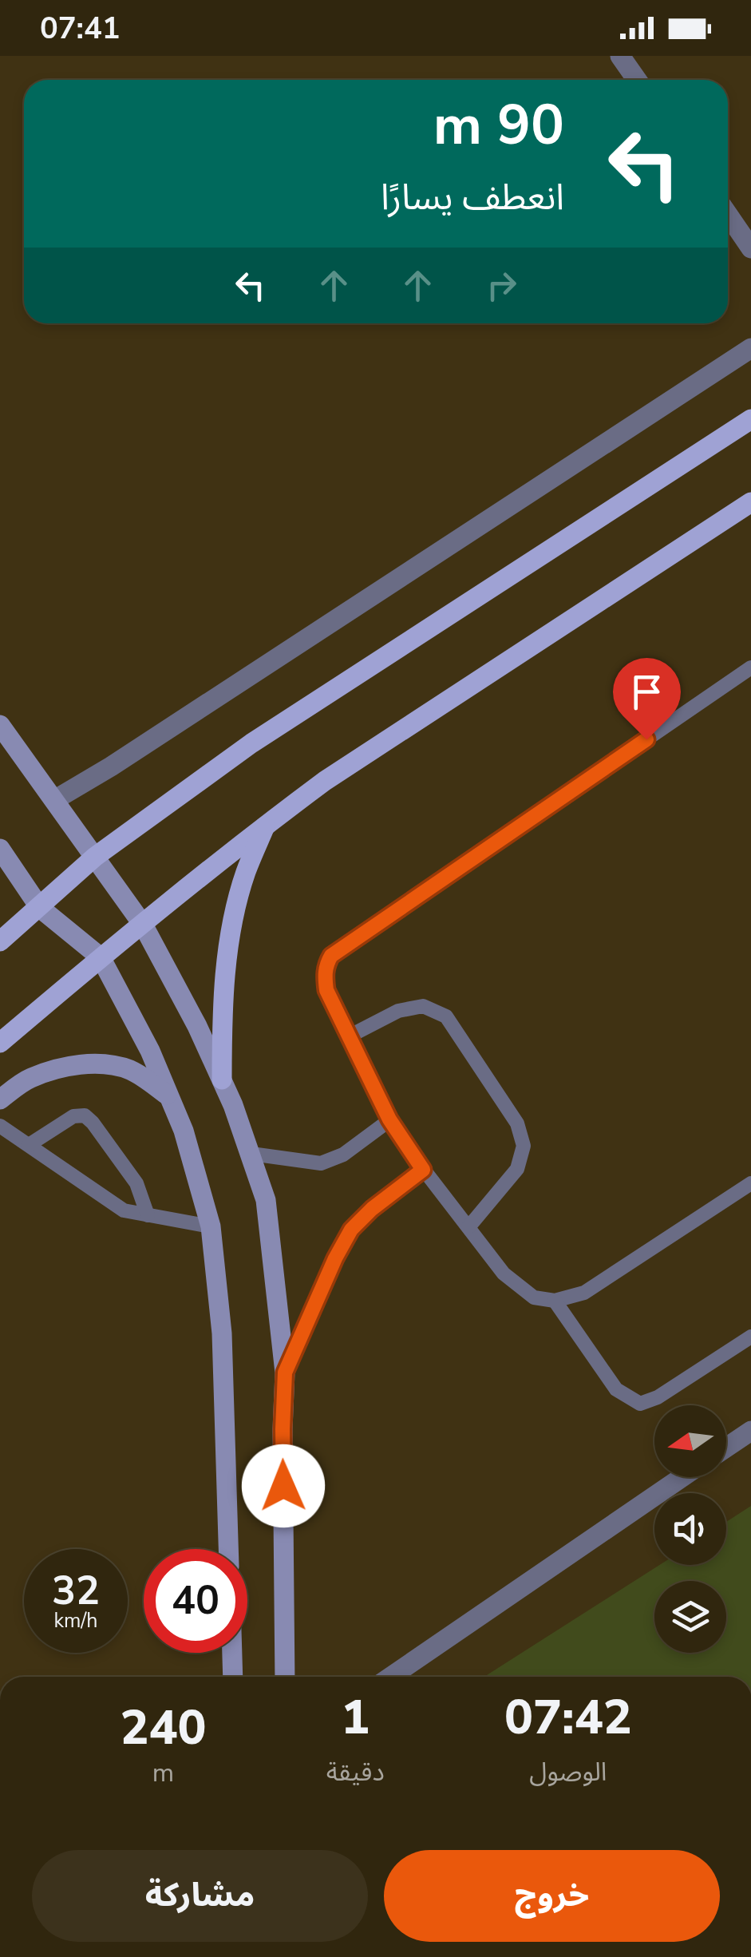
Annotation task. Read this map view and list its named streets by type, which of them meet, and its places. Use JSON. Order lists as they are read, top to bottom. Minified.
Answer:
{"north":"left","page":{"status":"07:41","turn":["90 m","انعطف يسارًا"],"speed":"32 km/h","limit":"40","eta":["07:42","الوصول","1","دقيقة","240","m"],"buttons":["خروج","مشاركة"]}}
